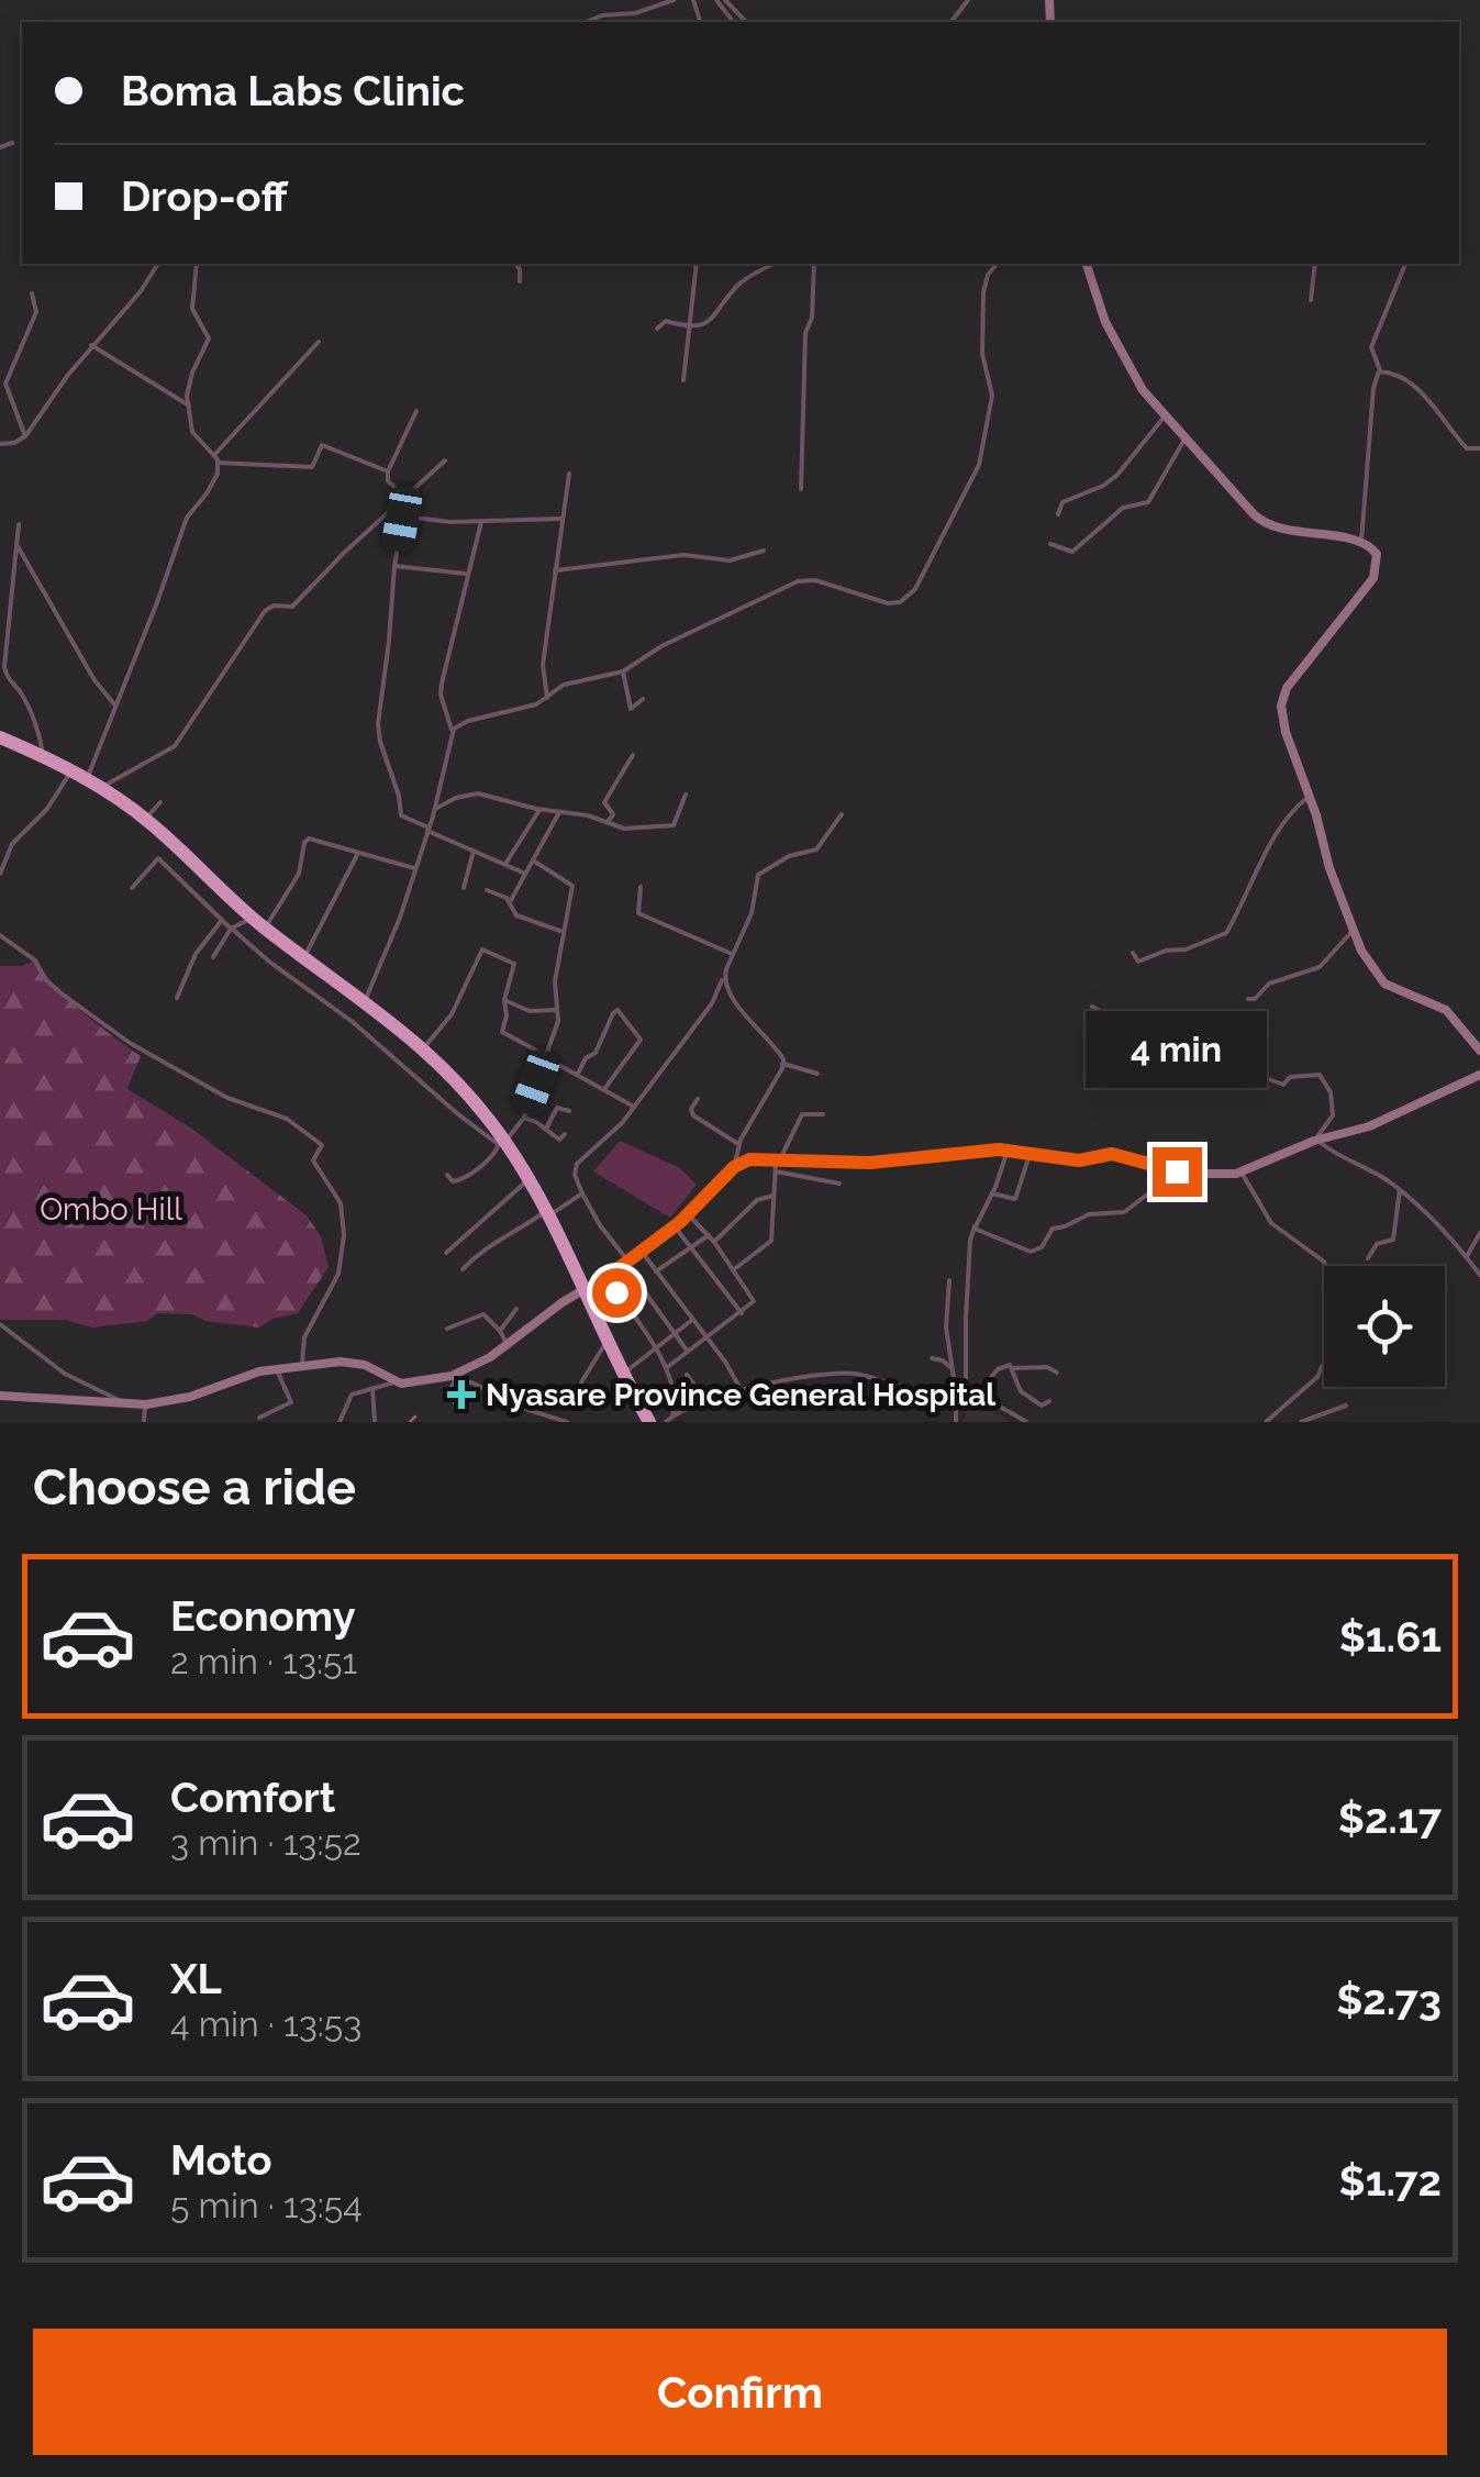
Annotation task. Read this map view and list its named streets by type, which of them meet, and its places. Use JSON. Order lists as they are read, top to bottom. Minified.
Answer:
{"parks":["Ombo Hill"],"places":{"health":["Nyasare Province General Hospital"]},"page":{"banner":["Boma Labs Clinic","Drop-off"],"bubble":"4 min","heading":"Choose a ride","list":[{"name":"Economy","note":"2 min · 13:51","value":"$1.61"},{"name":"Comfort","note":"3 min · 13:52","value":"$2.17"},{"name":"XL","note":"4 min · 13:53","value":"$2.73"},{"name":"Moto","note":"5 min · 13:54","value":"$1.72"}],"buttons":"Confirm"}}
